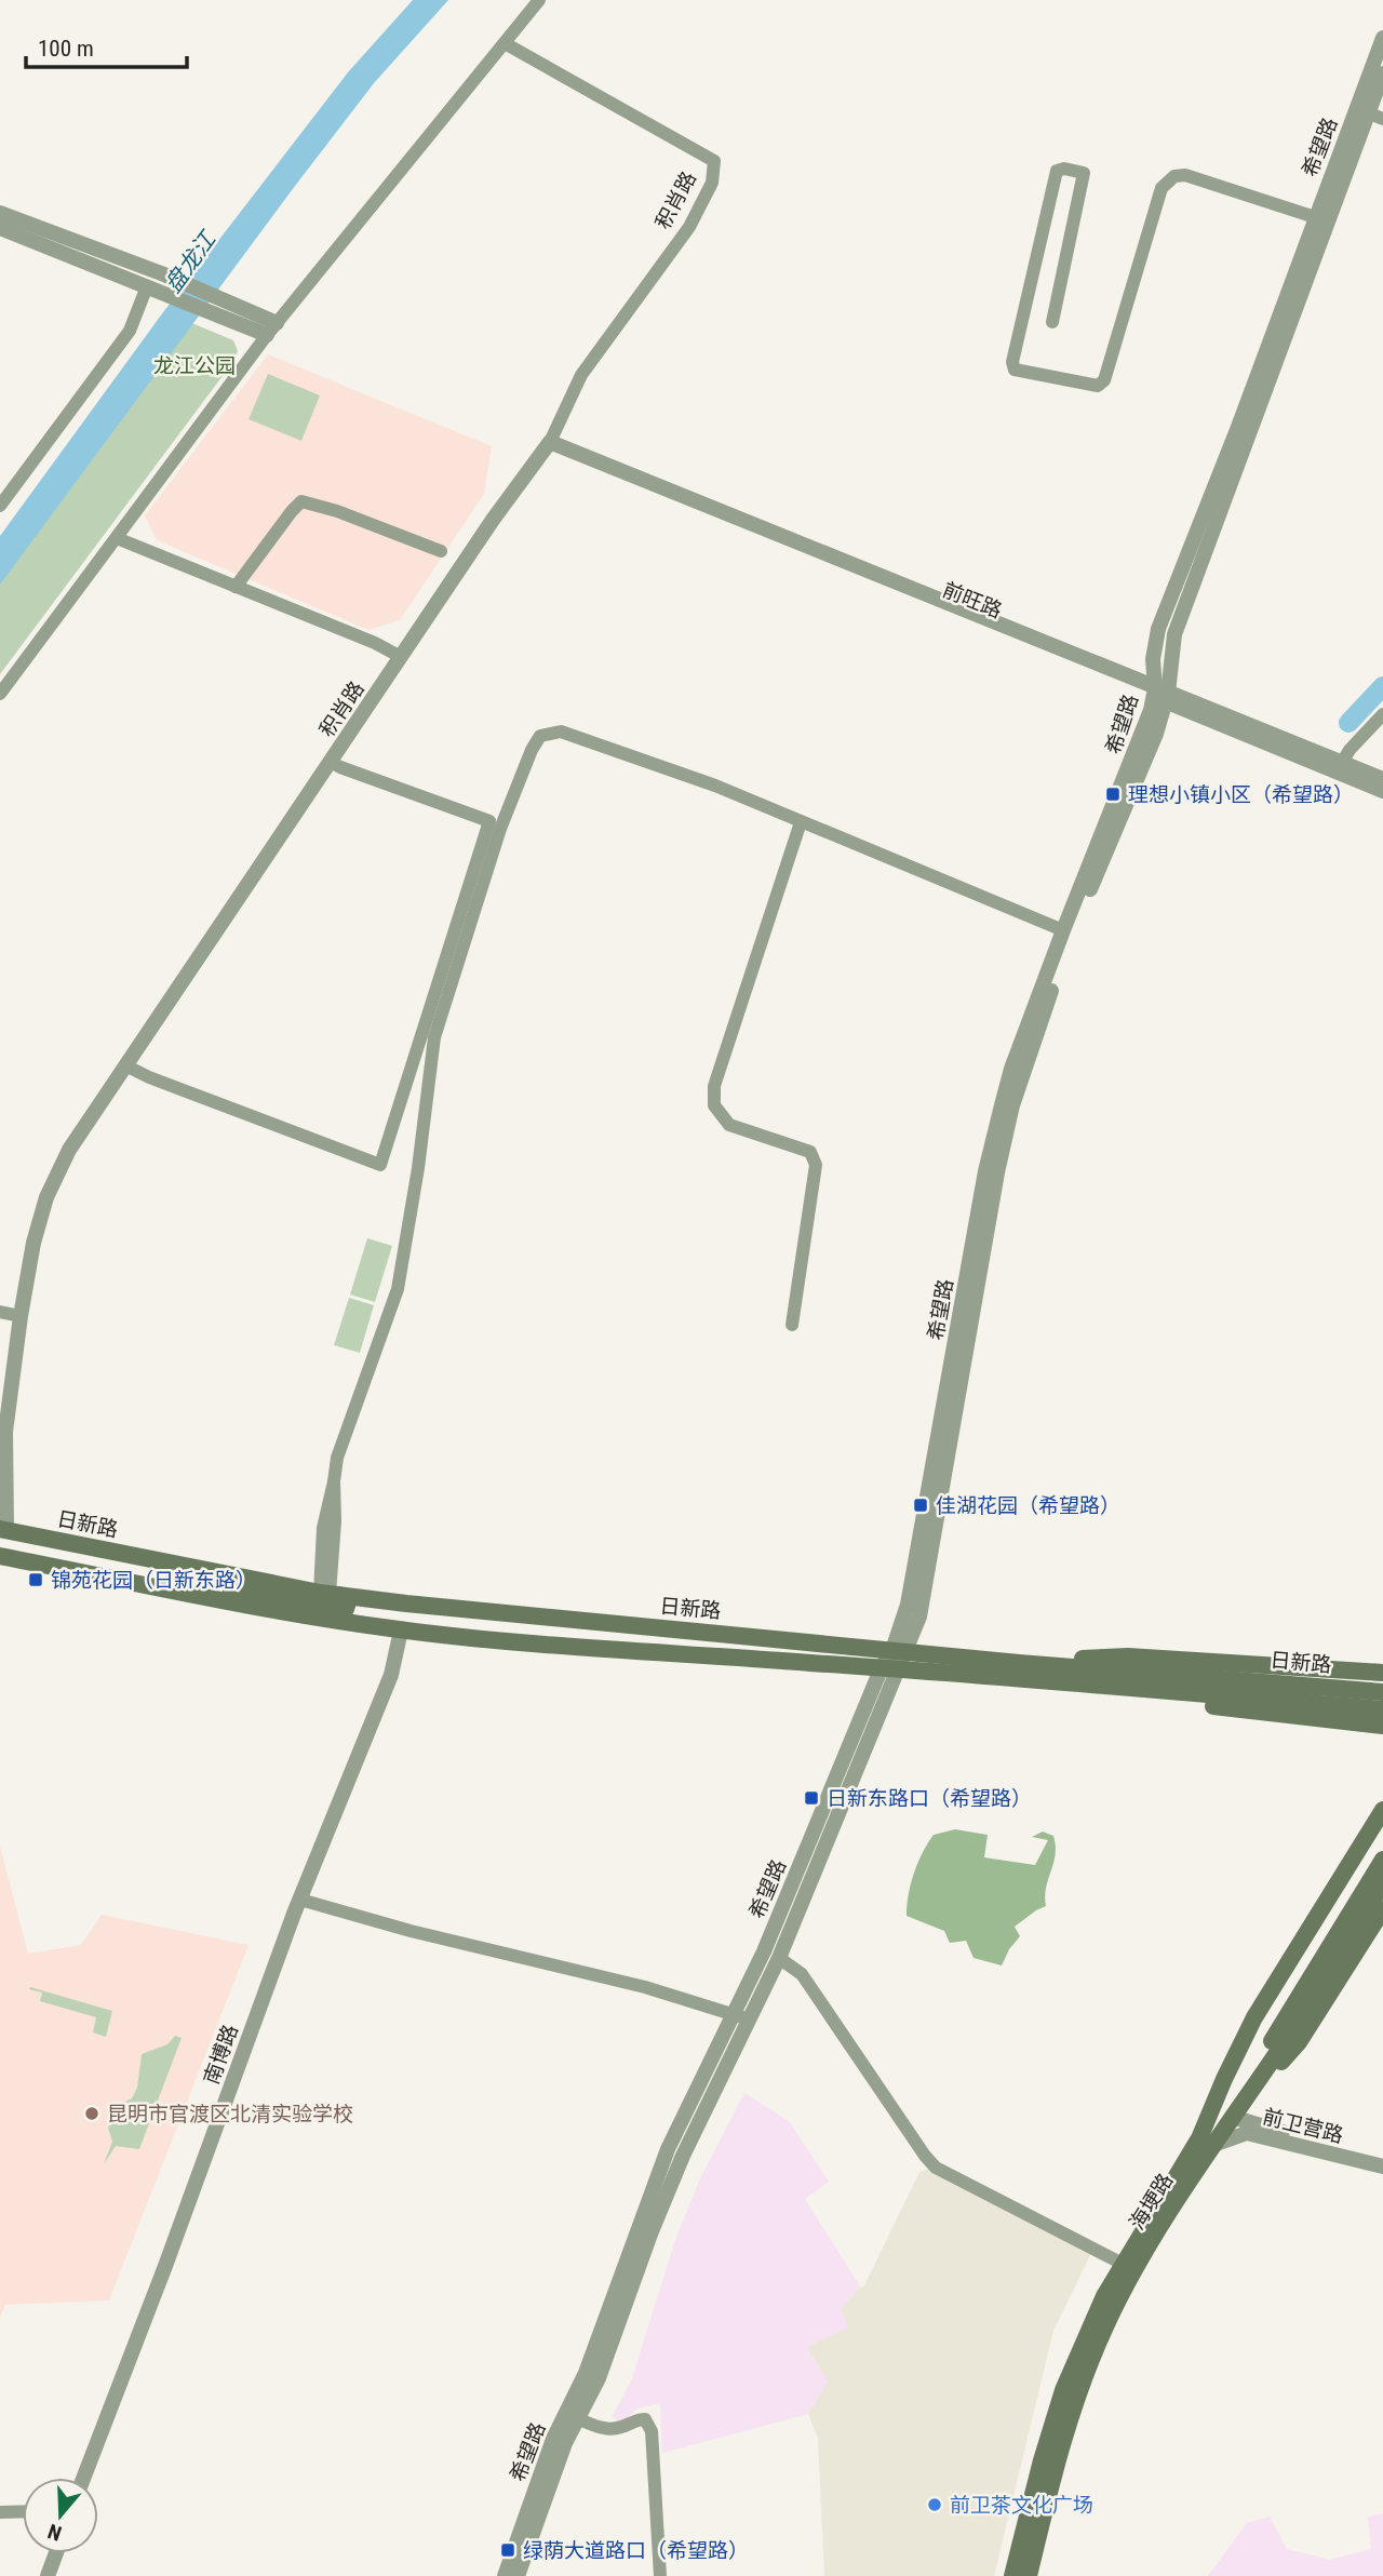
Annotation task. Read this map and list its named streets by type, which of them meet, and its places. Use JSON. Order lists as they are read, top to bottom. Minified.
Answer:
{"streets":{"main road":["日新路","海埂路"],"street":["希望路","积肖路","前旺路","南博路","前卫营路"]},"crossings":[["希望路","前旺路"],["希望路","日新路"],["积肖路","前旺路"],["积肖路","日新路"],["日新路","南博路"],["前卫营路","海埂路"]],"water":["盘龙江"],"parks":["龙江公园"],"places":{"transit":["理想小镇小区（希望路）","佳湖花园（希望路）","锦苑花园（日新东路）","日新东路口（希望路）","绿荫大道路口（希望路）"],"other":["昆明市官渡区北清实验学校","前卫茶文化广场"]},"scale_bar":"100 m","north":"bottom"}
